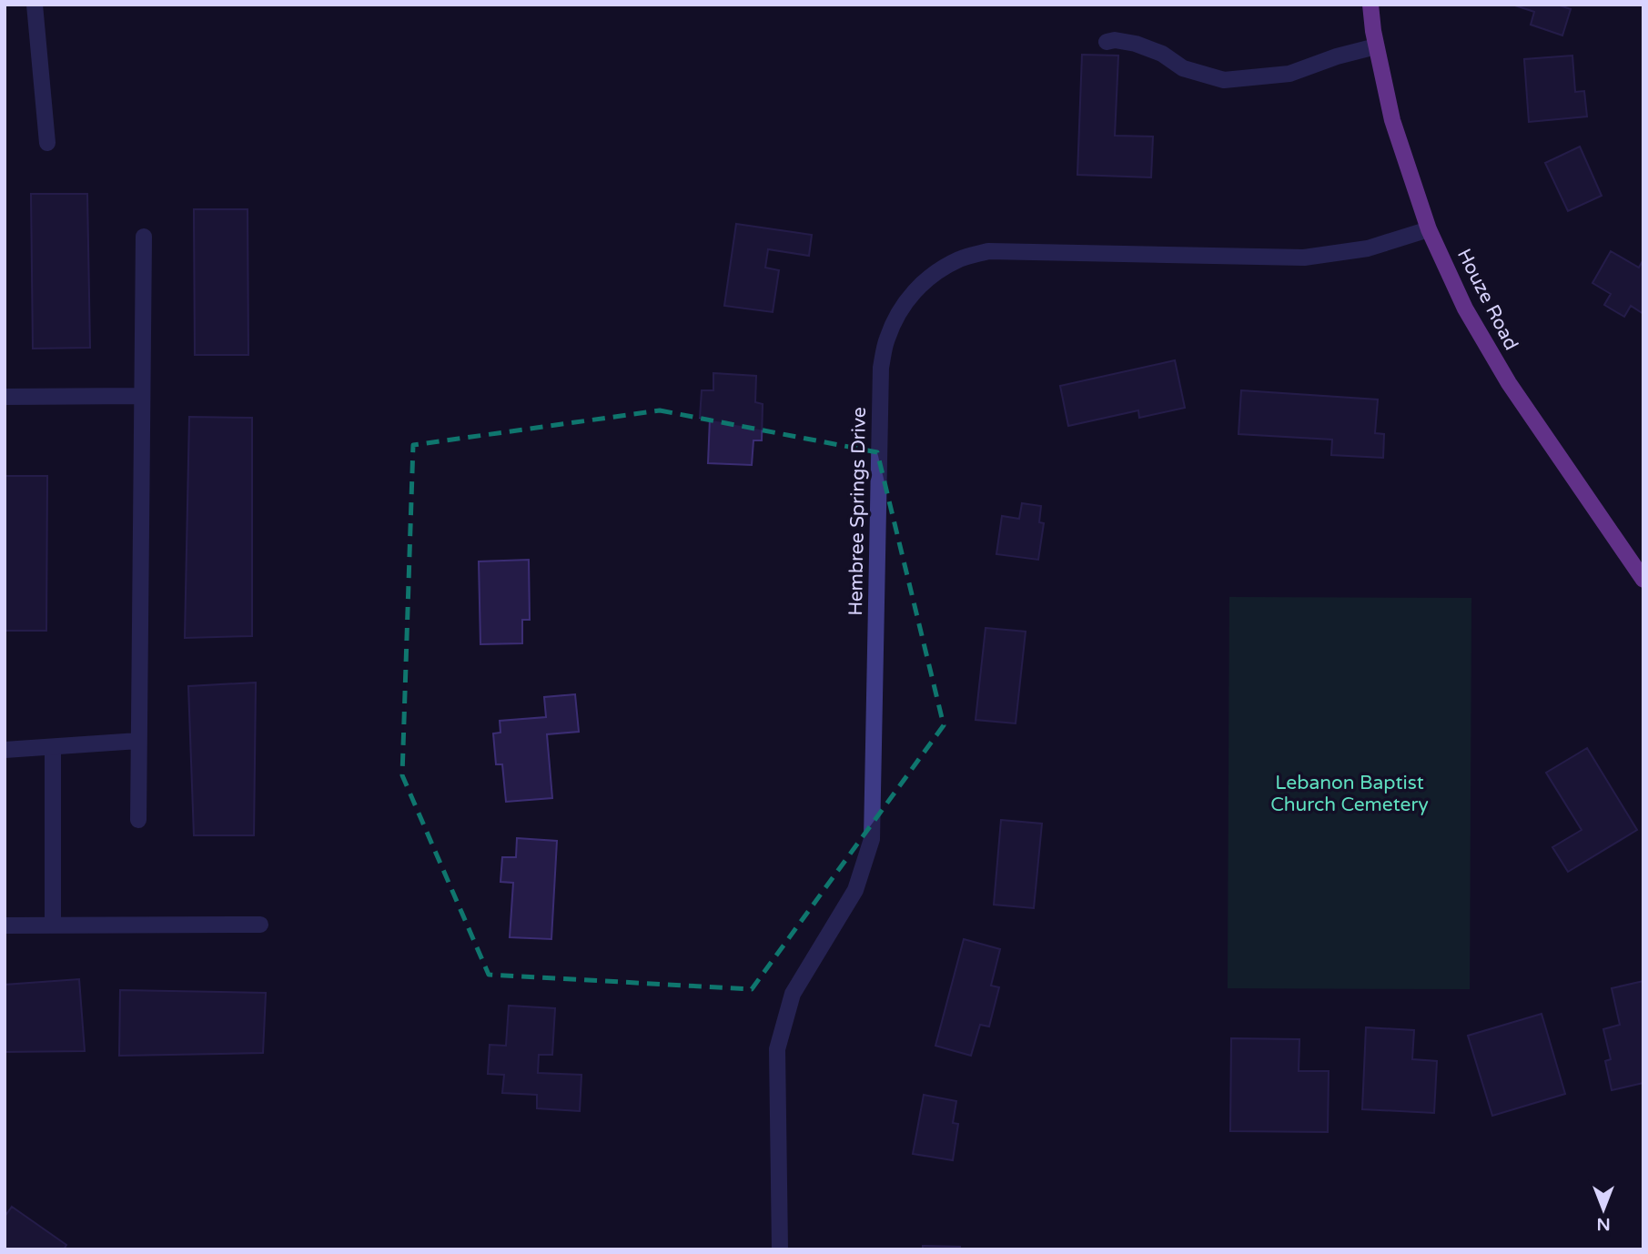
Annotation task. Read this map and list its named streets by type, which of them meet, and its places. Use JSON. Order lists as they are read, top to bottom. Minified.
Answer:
{"streets":{"main road":["Houze Road"],"street":["Hembree Springs Drive"]},"crossings":[["Houze Road","Hembree Springs Drive"]],"parks":["Lebanon Baptist Church Cemetery"],"north":"bottom"}
